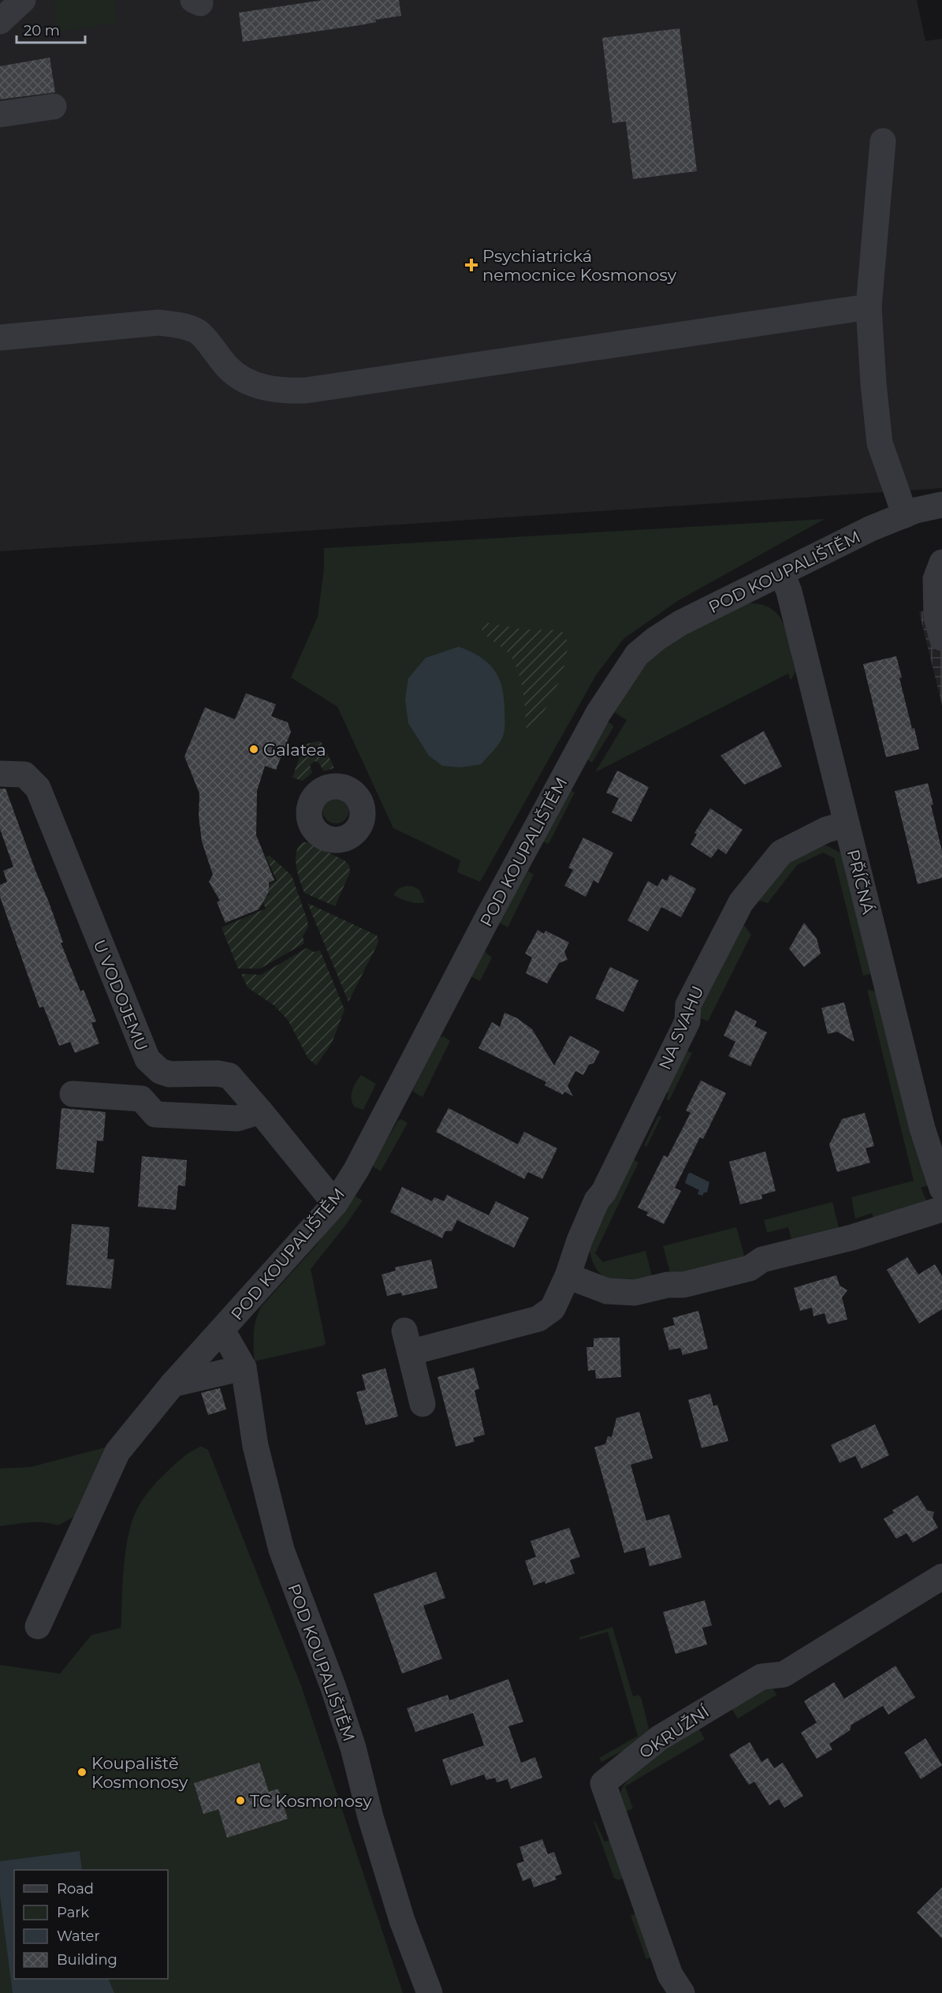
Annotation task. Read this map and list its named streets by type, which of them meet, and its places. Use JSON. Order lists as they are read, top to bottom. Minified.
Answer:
{"streets":{"street":["POD KOUPALIŠTĚM","PŘÍČNÁ","U VODOJEMU","NA SVAHU","OKRUŽNÍ"]},"crossings":[["POD KOUPALIŠTĚM","PŘÍČNÁ"],["POD KOUPALIŠTĚM","U VODOJEMU"],["PŘÍČNÁ","NA SVAHU"]],"places":{"health":["Psychiatrická nemocnice Kosmonosy"],"other":["Galatea","Koupaliště Kosmonosy","TC Kosmonosy"]},"legend":["Road","Park","Water","Building"],"scale_bar":"20 m"}
